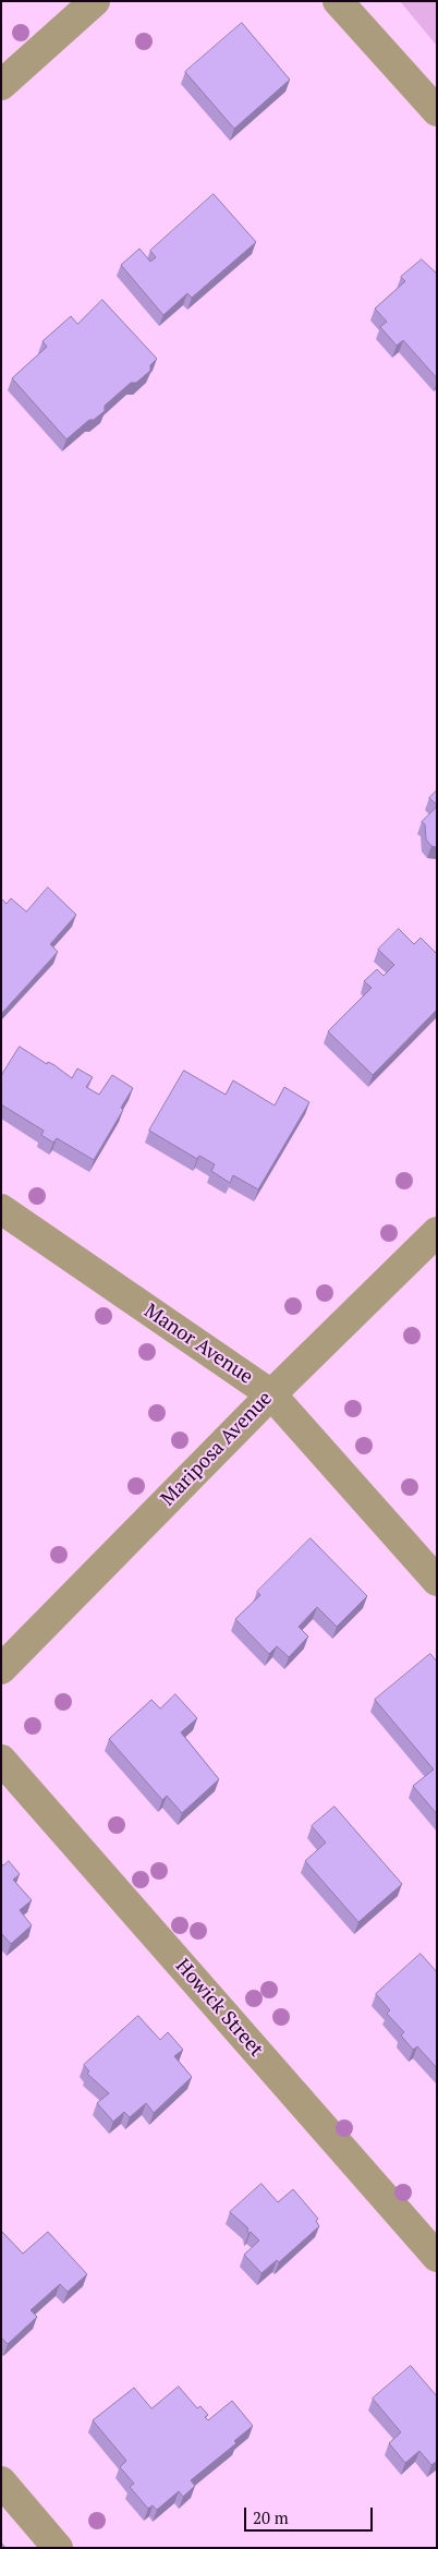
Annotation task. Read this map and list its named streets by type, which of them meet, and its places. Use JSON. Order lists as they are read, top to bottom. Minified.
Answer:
{"streets":{"street":["Manor Avenue","Mariposa Avenue","Howick Street"]},"crossings":[["Manor Avenue","Mariposa Avenue"]],"scale_bar":"20 m"}
